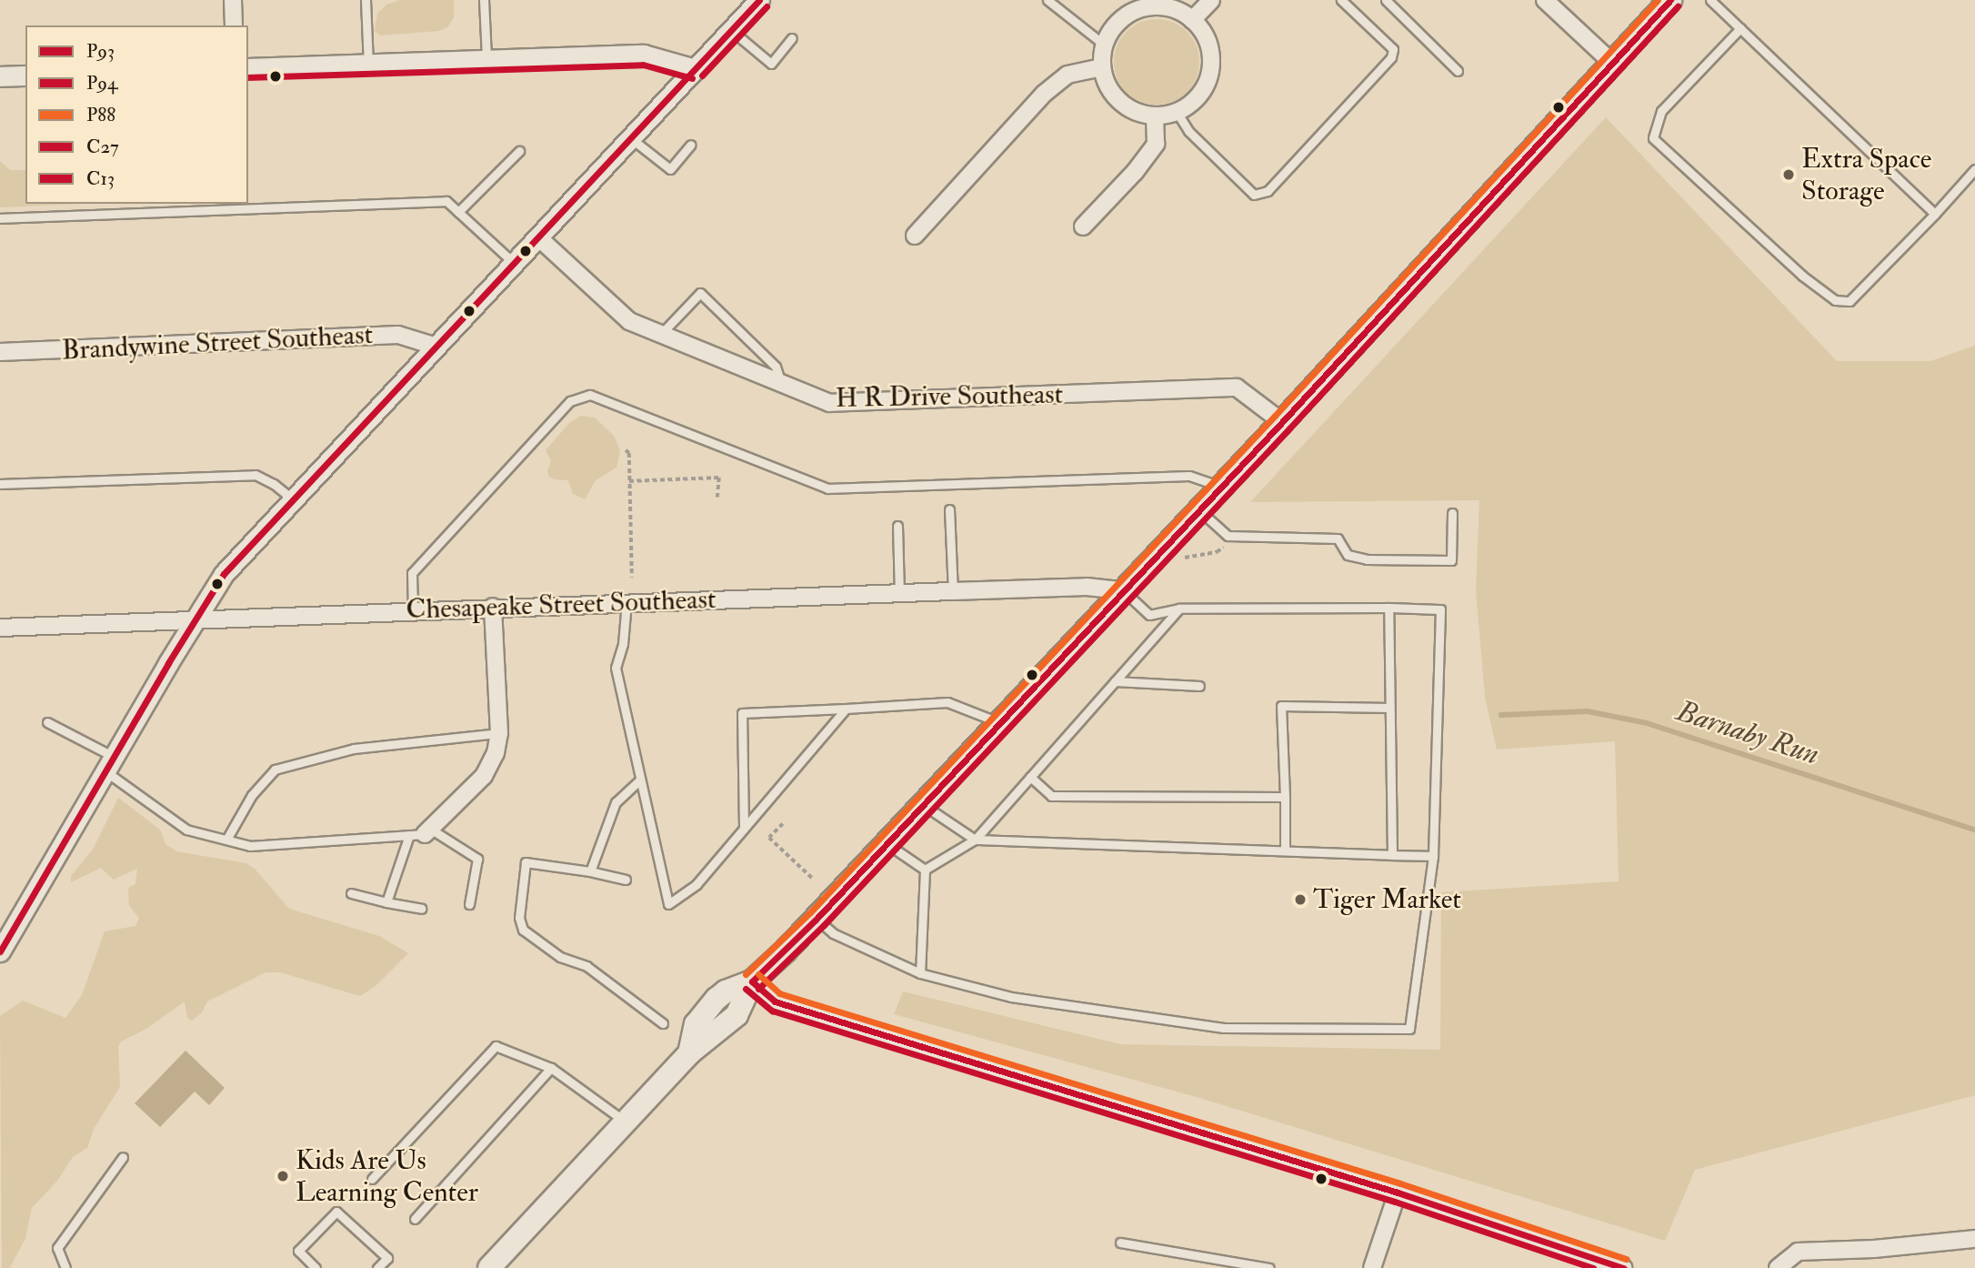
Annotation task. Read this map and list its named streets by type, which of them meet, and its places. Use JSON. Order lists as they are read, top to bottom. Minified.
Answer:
{"streets":{"street":["Brandywine Street Southeast","H R Drive Southeast","Chesapeake Street Southeast"]},"water":["Barnaby Run"],"places":["Extra Space Storage","Tiger Market","Kids Are Us Learning Center"],"lines":["transit line P93","transit line P88","transit line C27","transit line P94","transit line C13"],"legend":["P93","P94","P88","C27","C13"]}
